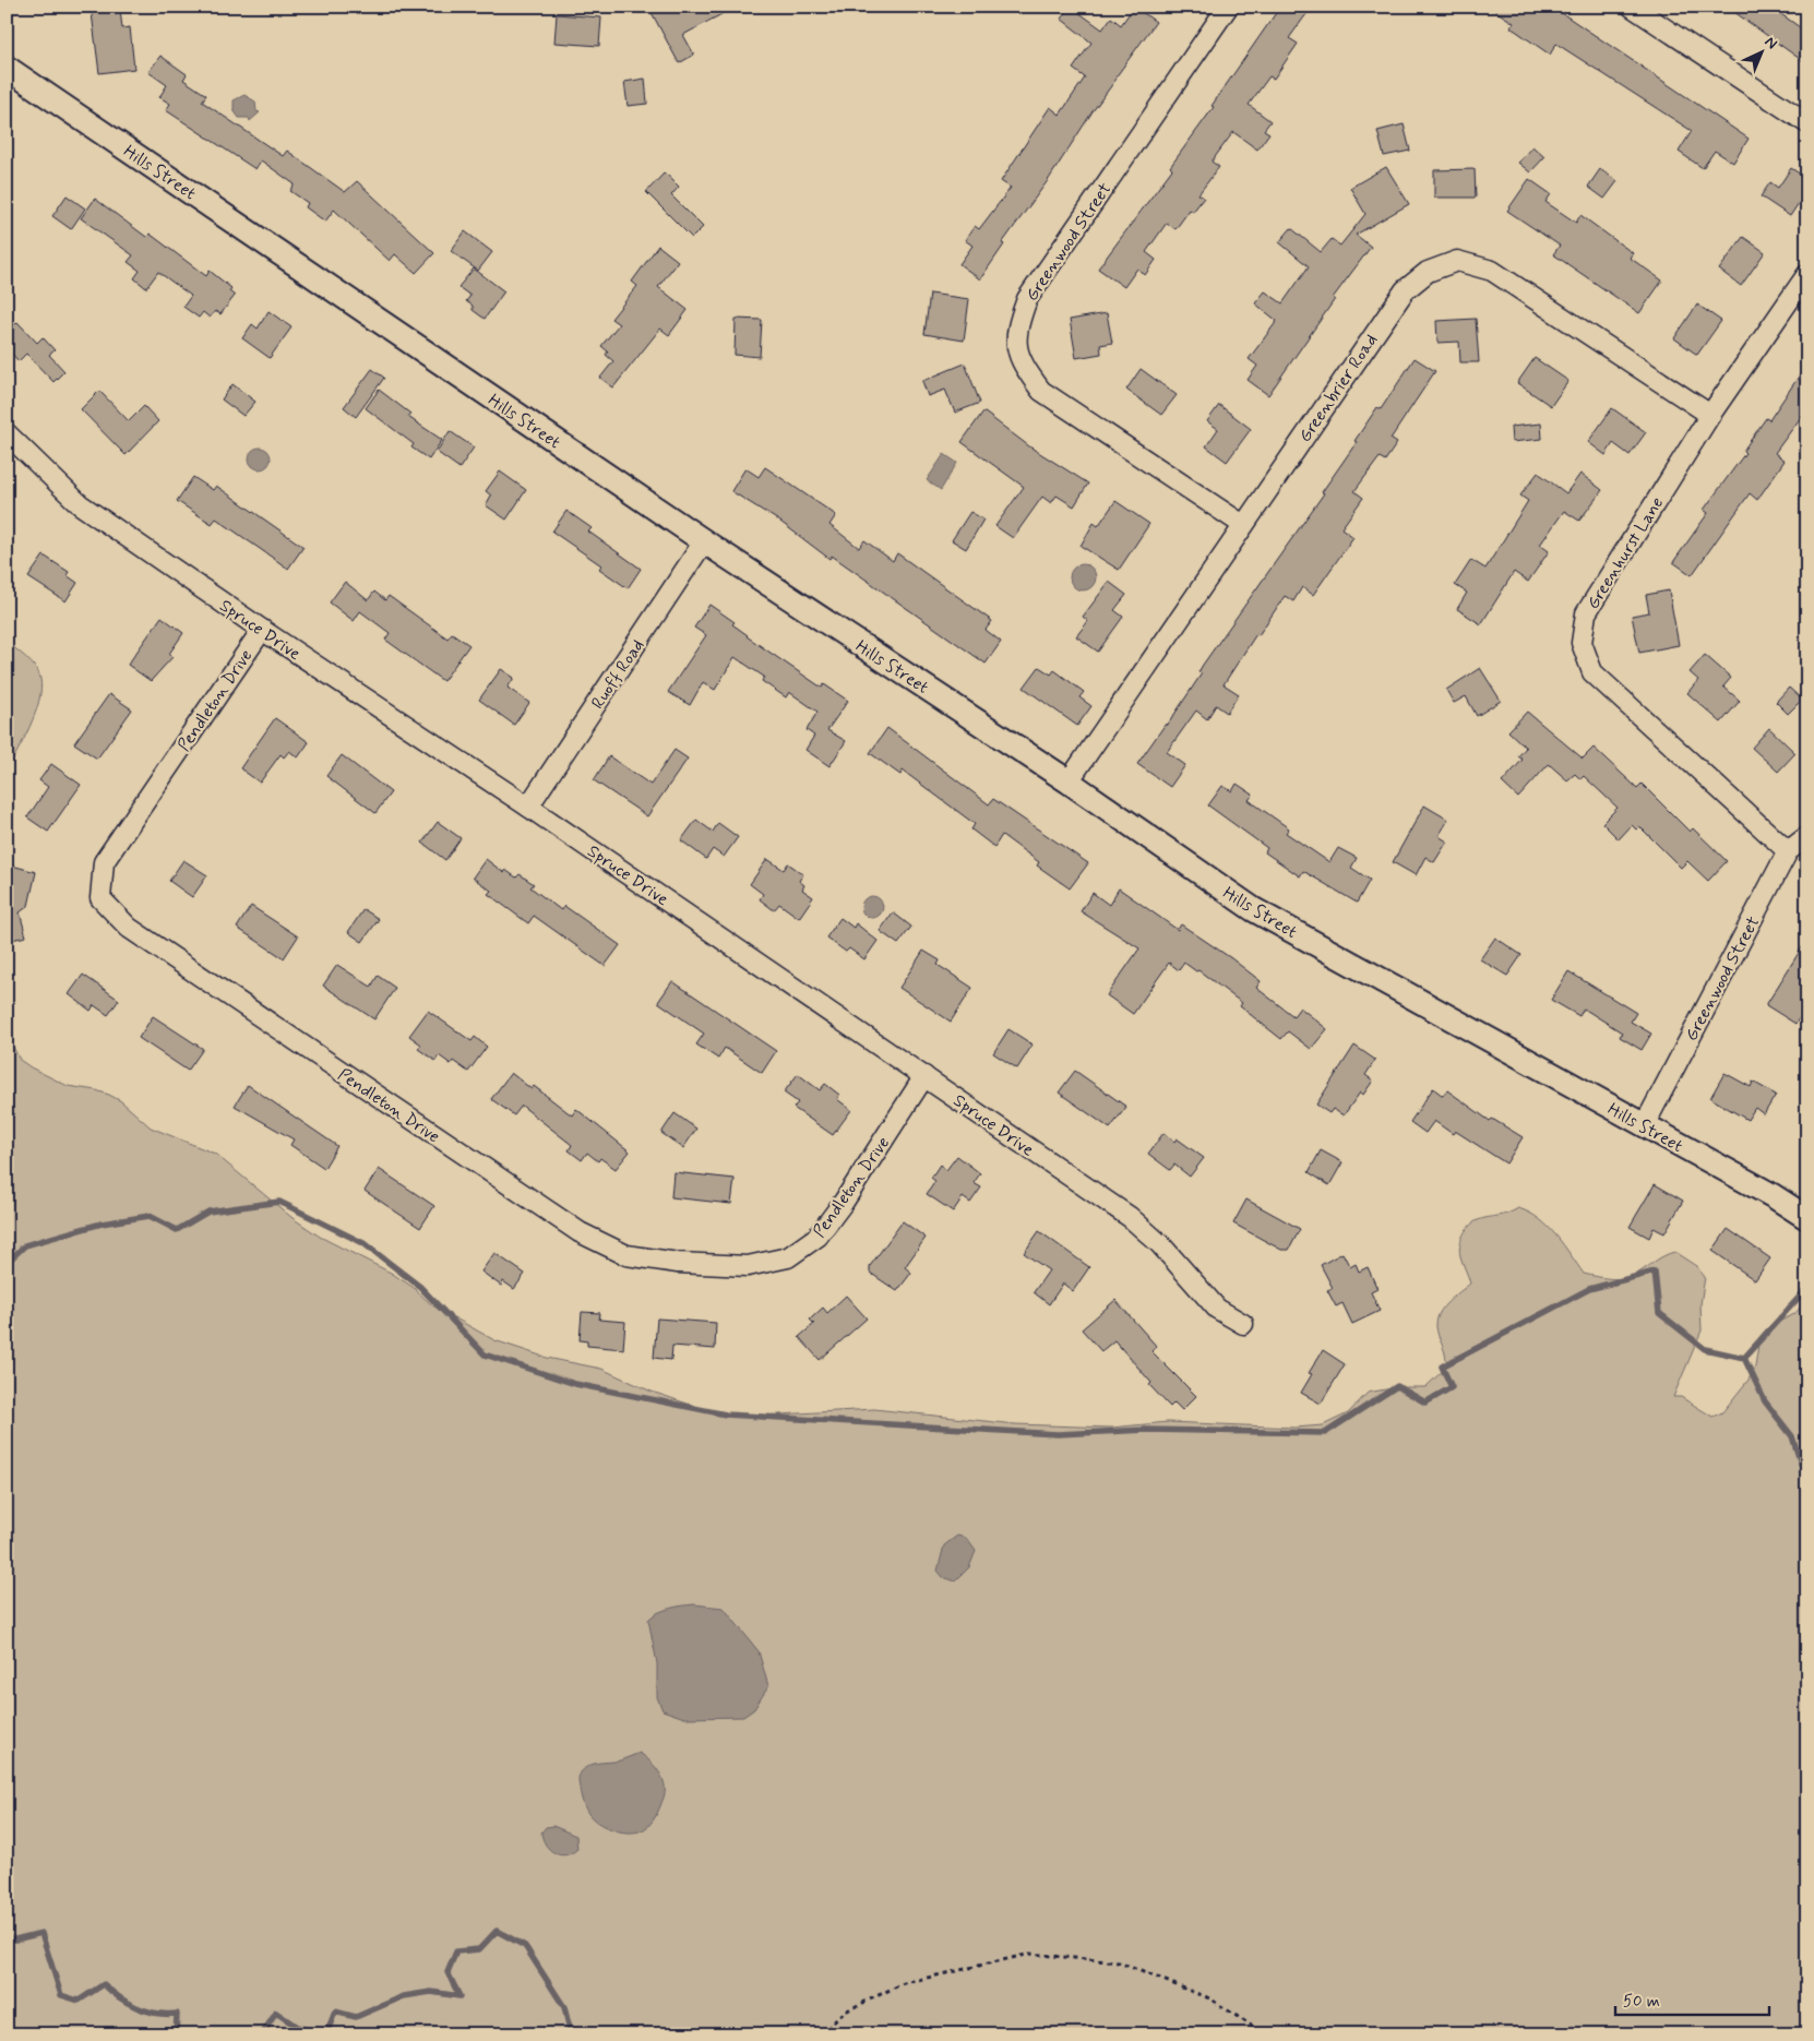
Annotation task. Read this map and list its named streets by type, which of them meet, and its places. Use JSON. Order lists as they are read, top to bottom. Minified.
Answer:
{"streets":{"street":["Hills Street","Greenwood Street","Greenbrier Road","Greenhurst Lane","Spruce Drive","Ruoff Road","Pendleton Drive"]},"crossings":[["Hills Street","Greenwood Street"],["Hills Street","Greenbrier Road"],["Hills Street","Ruoff Road"],["Greenwood Street","Greenbrier Road"],["Greenwood Street","Greenhurst Lane"],["Greenbrier Road","Greenhurst Lane"],["Spruce Drive","Ruoff Road"],["Spruce Drive","Pendleton Drive"]],"scale_bar":"50 m","north":"top right"}
